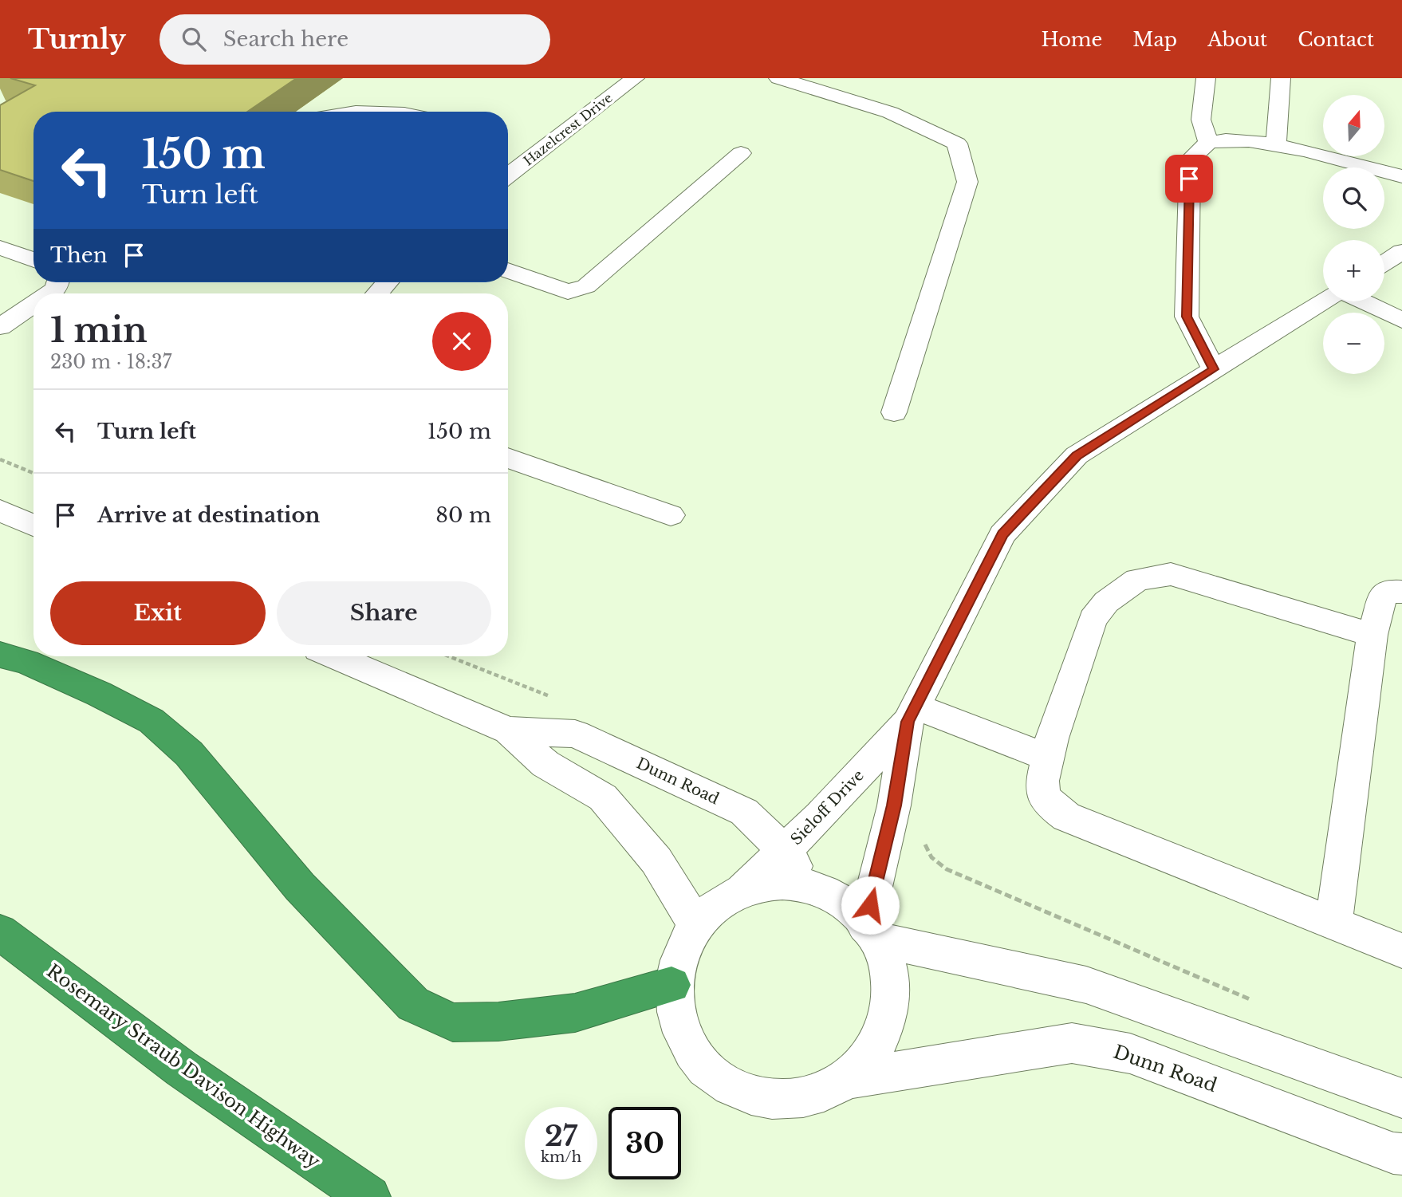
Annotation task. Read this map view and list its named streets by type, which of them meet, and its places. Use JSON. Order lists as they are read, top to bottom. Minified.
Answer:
{"streets":{"highway":["Rosemary Straub Davison Highway"],"street":["Hazelcrest Drive","Dunn Road","Sieloff Drive"]},"crossings":[["Dunn Road","Sieloff Drive"]],"north":"top","page":{"header":"Turnly","search":"Search here","nav":["Home","Map","About","Contact"],"map_buttons":["+","−"],"turn":["150 m","Turn left"],"then":"Then","heading":["1 min","230 m · 18:37"],"list":[{"name":"Turn left","value":"150 m"},{"name":"Arrive at destination","value":"80 m"}],"buttons":["Exit","Share"],"speed":"27 km/h","limit":"30"}}
